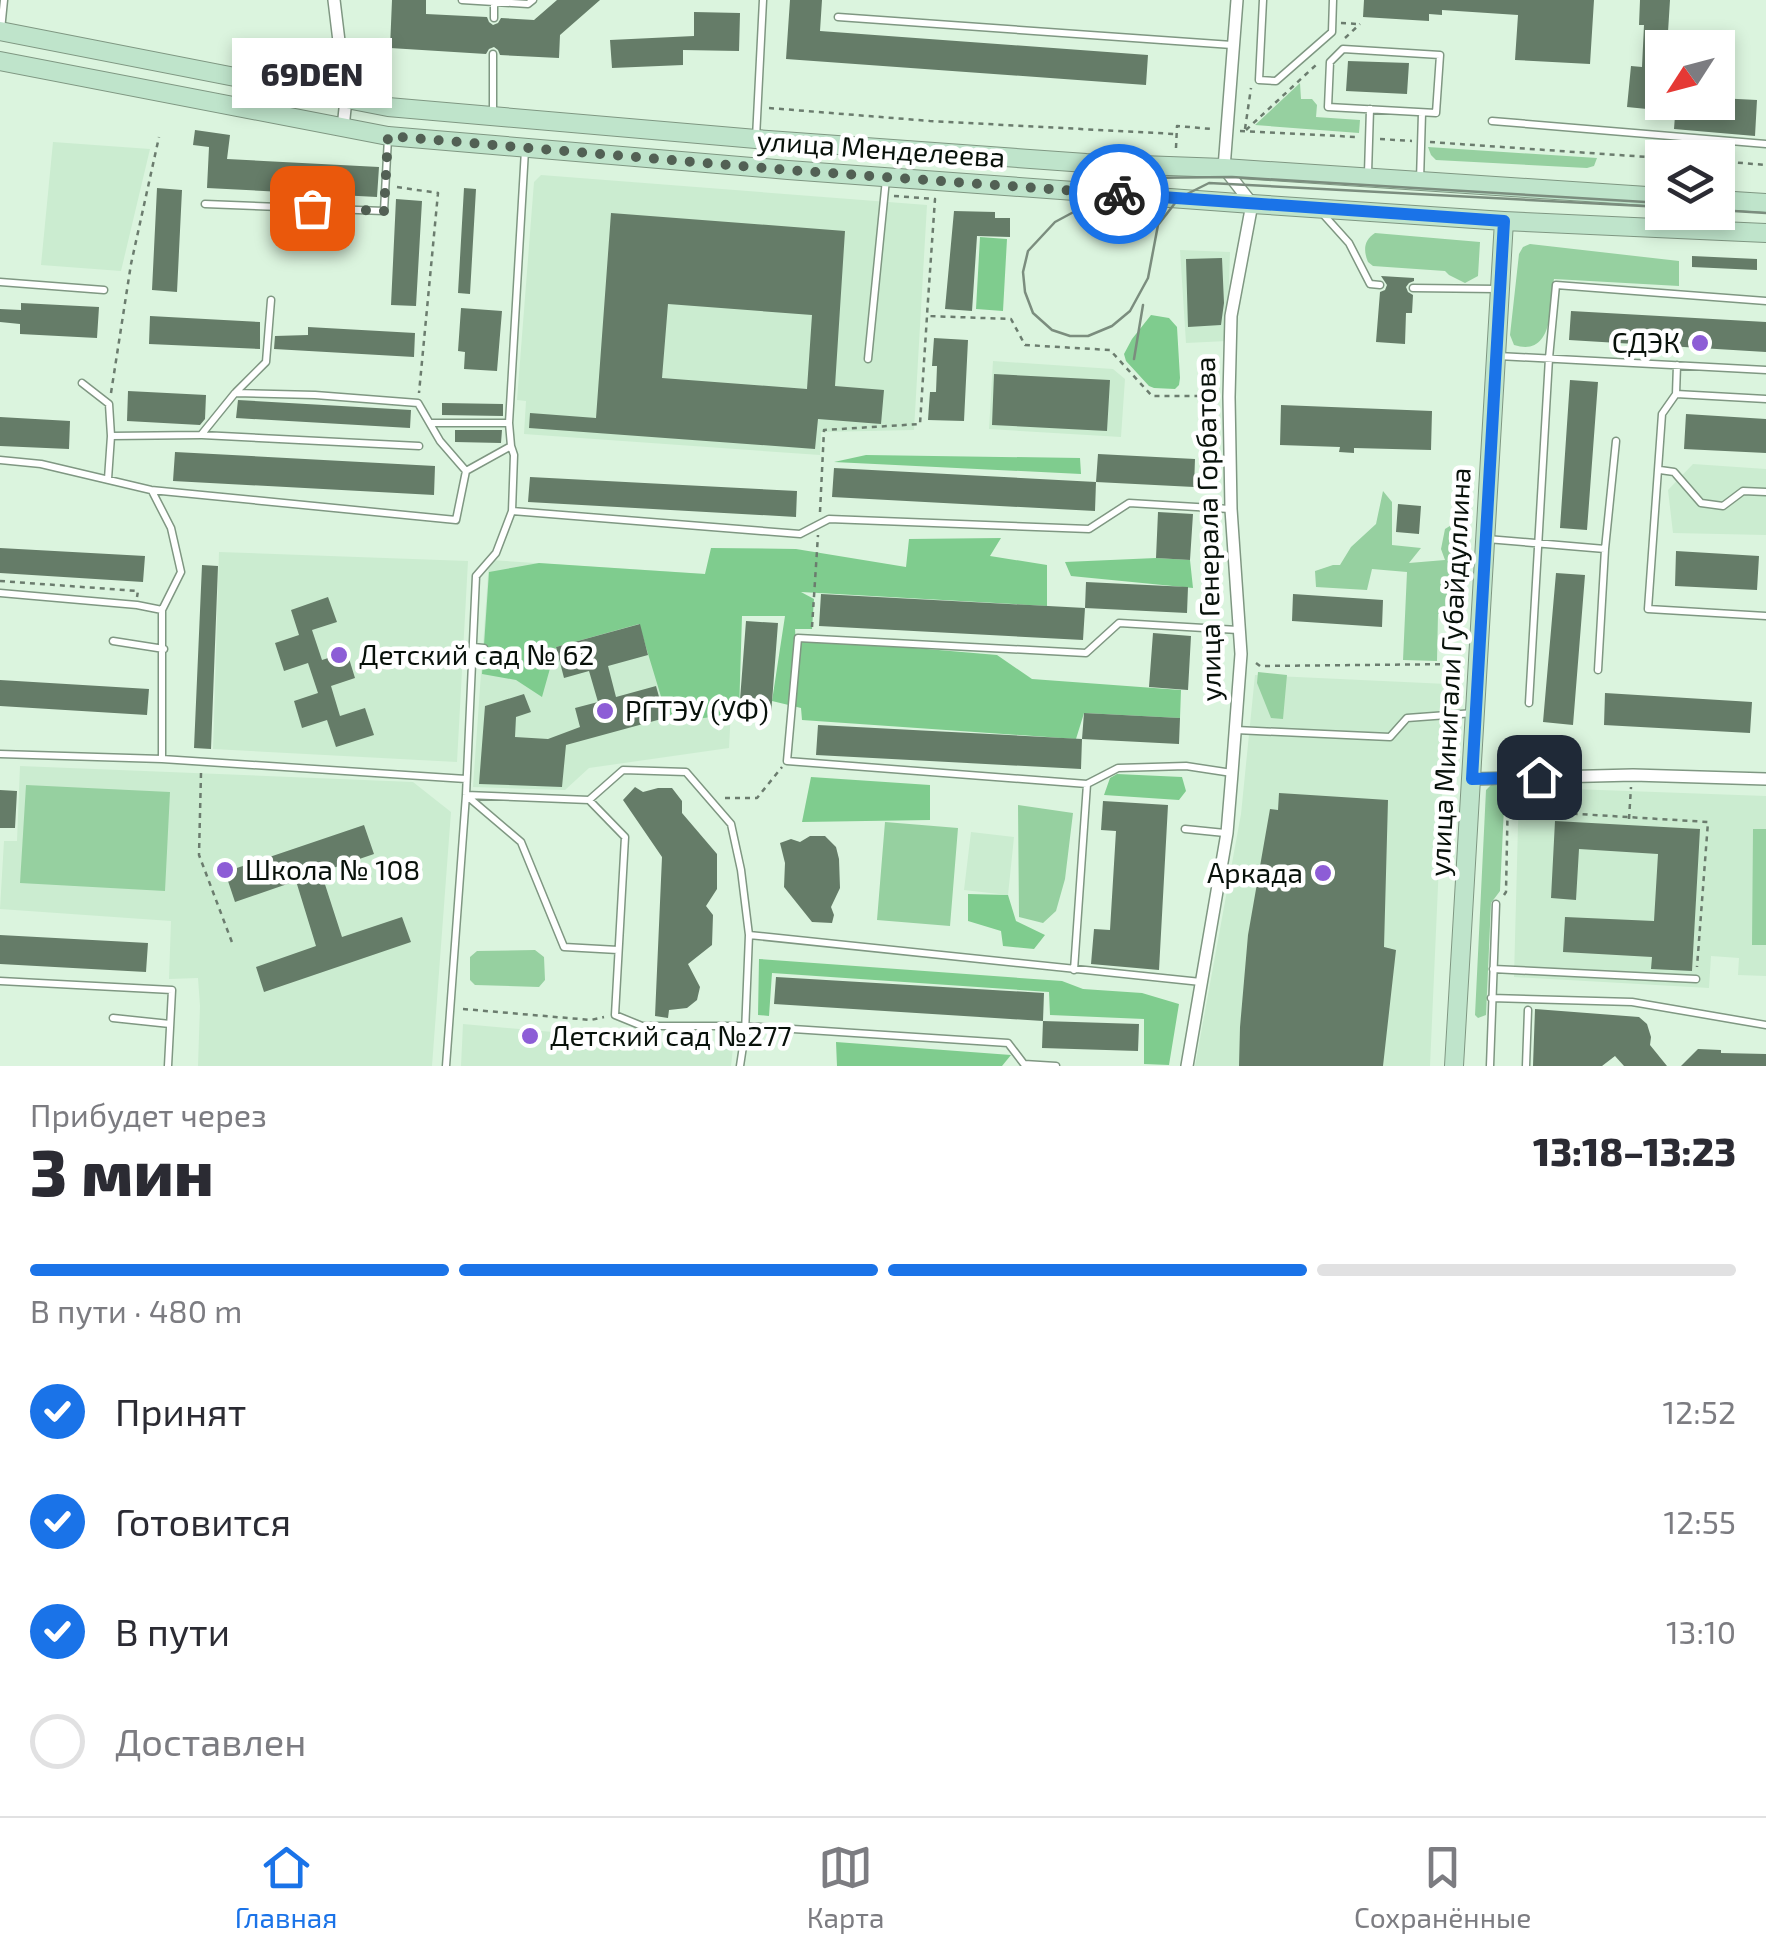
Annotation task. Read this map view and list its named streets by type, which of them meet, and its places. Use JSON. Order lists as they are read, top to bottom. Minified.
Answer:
{"streets":{"main road":["улица Менделеева","улица Минигали Губайдуллина"],"street":["улица Генерала Горбатова"]},"crossings":[["улица Менделеева","улица Генерала Горбатова"],["улица Менделеева","улица Минигали Губайдуллина"]],"places":["69DEN","СДЭК","Детский сад № 62","РГТЭУ (УФ)","Школа № 108","Аркада","Детский сад №277"],"north":"bottom left","page":{"bubble":"69DEN","heading":["3 мин","Прибудет через","13:18–13:23"],"bar":"В пути · 480 m","list":[["Принят","12:52"],["Готовится","12:55"],["В пути","13:10"],"Доставлен"],"tabs":["Главная","Карта","Сохранённые"]}}
